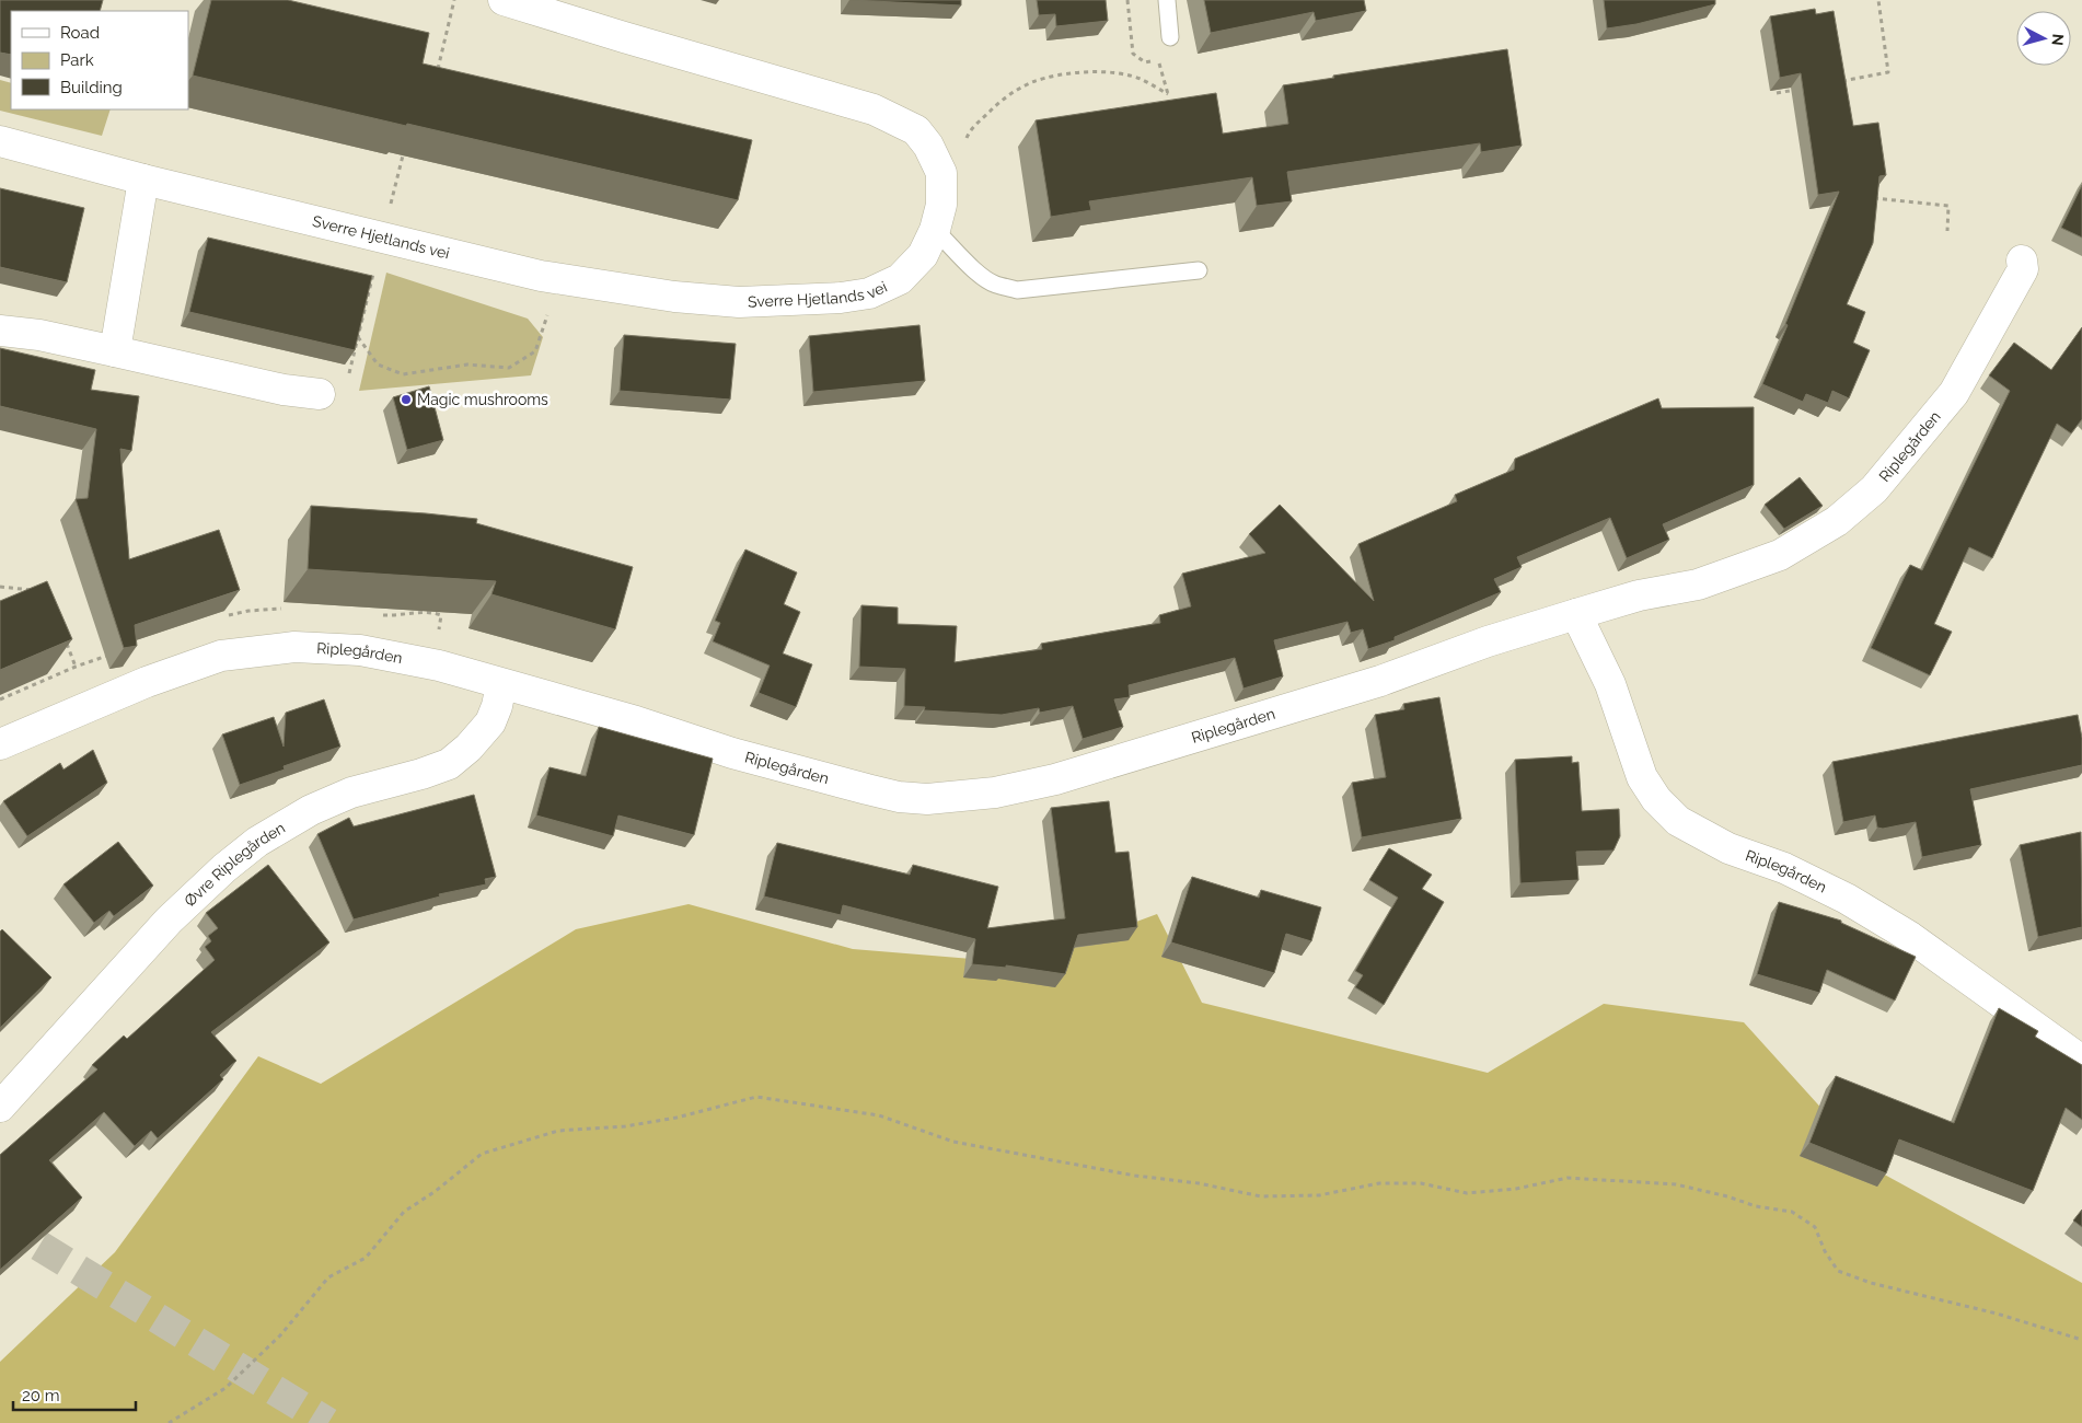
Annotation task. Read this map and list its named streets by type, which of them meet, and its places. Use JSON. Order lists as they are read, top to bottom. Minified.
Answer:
{"streets":{"street":["Sverre Hjetlands vei","Riplegården","Øvre Riplegården"]},"crossings":[["Riplegården","Øvre Riplegården"]],"places":["Magic mushrooms"],"legend":["Road","Park","Building"],"scale_bar":"20 m","north":"right"}
